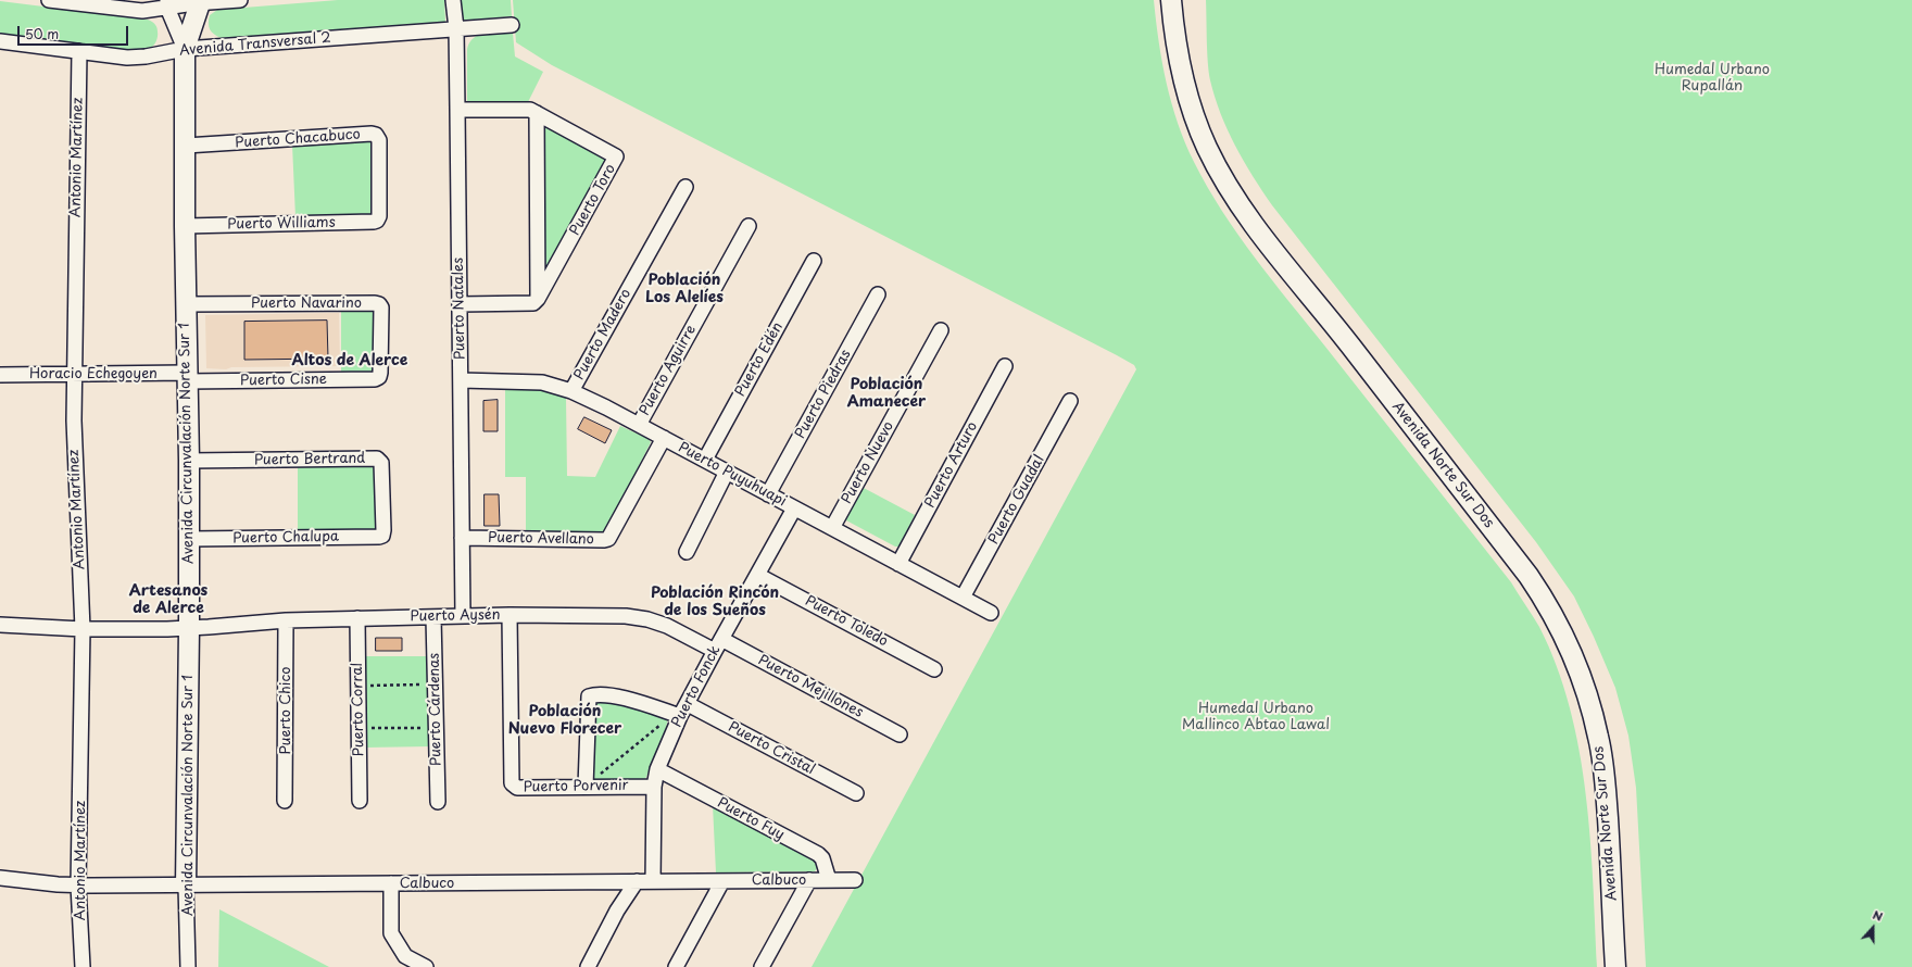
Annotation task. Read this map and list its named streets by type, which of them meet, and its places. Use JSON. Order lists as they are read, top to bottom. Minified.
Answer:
{"streets":{"main road":["Avenida Circunvalación Norte Sur 1","Avenida Norte Sur Dos"],"street":["Avenida Transversal 2","Puerto Chacabuco","Antonio Martínez","Puerto Toro","Puerto Williams","Puerto Navarino","Puerto Natales","Puerto Madero","Puerto Edén","Puerto Aguirre","Horacio Echegoyen","Puerto Cisne","Puerto Piedras","Puerto Bertrand","Puerto Nuevo","Puerto Arturo","Puerto Puyuhuapi","Puerto Guadal","Puerto Chalupa","Puerto Avellano","Puerto Aysén","Puerto Toledo","Puerto Fonck","Puerto Mejillones","Puerto Corral","Puerto Cárdenas","Puerto Chico","Puerto Cristal","Puerto Porvenir","Puerto Fuy","Calbuco"]},"crossings":[["Avenida Transversal 2","Antonio Martínez"],["Avenida Transversal 2","Puerto Natales"],["Avenida Transversal 2","Avenida Circunvalación Norte Sur 1"],["Puerto Chacabuco","Puerto Williams"],["Puerto Chacabuco","Avenida Circunvalación Norte Sur 1"],["Antonio Martínez","Horacio Echegoyen"],["Antonio Martínez","Puerto Aysén"],["Antonio Martínez","Calbuco"],["Puerto Toro","Puerto Natales"],["Puerto Williams","Avenida Circunvalación Norte Sur 1"],["Puerto Navarino","Puerto Cisne"],["Puerto Navarino","Avenida Circunvalación Norte Sur 1"],["Puerto Natales","Puerto Puyuhuapi"],["Puerto Natales","Puerto Avellano"],["Puerto Natales","Puerto Aysén"],["Puerto Madero","Puerto Puyuhuapi"],["Puerto Edén","Puerto Puyuhuapi"],["Puerto Aguirre","Puerto Puyuhuapi"],["Horacio Echegoyen","Puerto Cisne"],["Horacio Echegoyen","Avenida Circunvalación Norte Sur 1"],["Puerto Cisne","Avenida Circunvalación Norte Sur 1"],["Puerto Piedras","Puerto Puyuhuapi"],["Avenida Circunvalación Norte Sur 1","Puerto Bertrand"],["Avenida Circunvalación Norte Sur 1","Puerto Chalupa"],["Avenida Circunvalación Norte Sur 1","Puerto Aysén"],["Avenida Circunvalación Norte Sur 1","Calbuco"],["Puerto Bertrand","Puerto Chalupa"],["Puerto Nuevo","Puerto Puyuhuapi"],["Puerto Arturo","Puerto Puyuhuapi"],["Puerto Puyuhuapi","Puerto Guadal"],["Puerto Puyuhuapi","Puerto Avellano"],["Puerto Puyuhuapi","Puerto Fonck"],["Puerto Aysén","Puerto Fonck"],["Puerto Aysén","Puerto Mejillones"],["Puerto Aysén","Puerto Corral"],["Puerto Aysén","Puerto Cárdenas"],["Puerto Aysén","Puerto Chico"],["Puerto Aysén","Puerto Porvenir"],["Puerto Toledo","Puerto Fonck"],["Puerto Fonck","Puerto Mejillones"],["Puerto Fonck","Puerto Cristal"],["Puerto Fonck","Puerto Porvenir"],["Puerto Fonck","Puerto Fuy"],["Puerto Fonck","Calbuco"],["Puerto Cristal","Puerto Porvenir"],["Puerto Fuy","Calbuco"]],"districts":["Población Los Alelíes","Altos de Alerce","Población Amanecer","Artesanos de Alerce","Población Rincón de los Sueños","Población Nuevo Florecer"],"parks":["Humedal Urbano Rupallán","Humedal Urbano Mallinco Abtao Lawal"],"scale_bar":"50 m","north":"top"}
